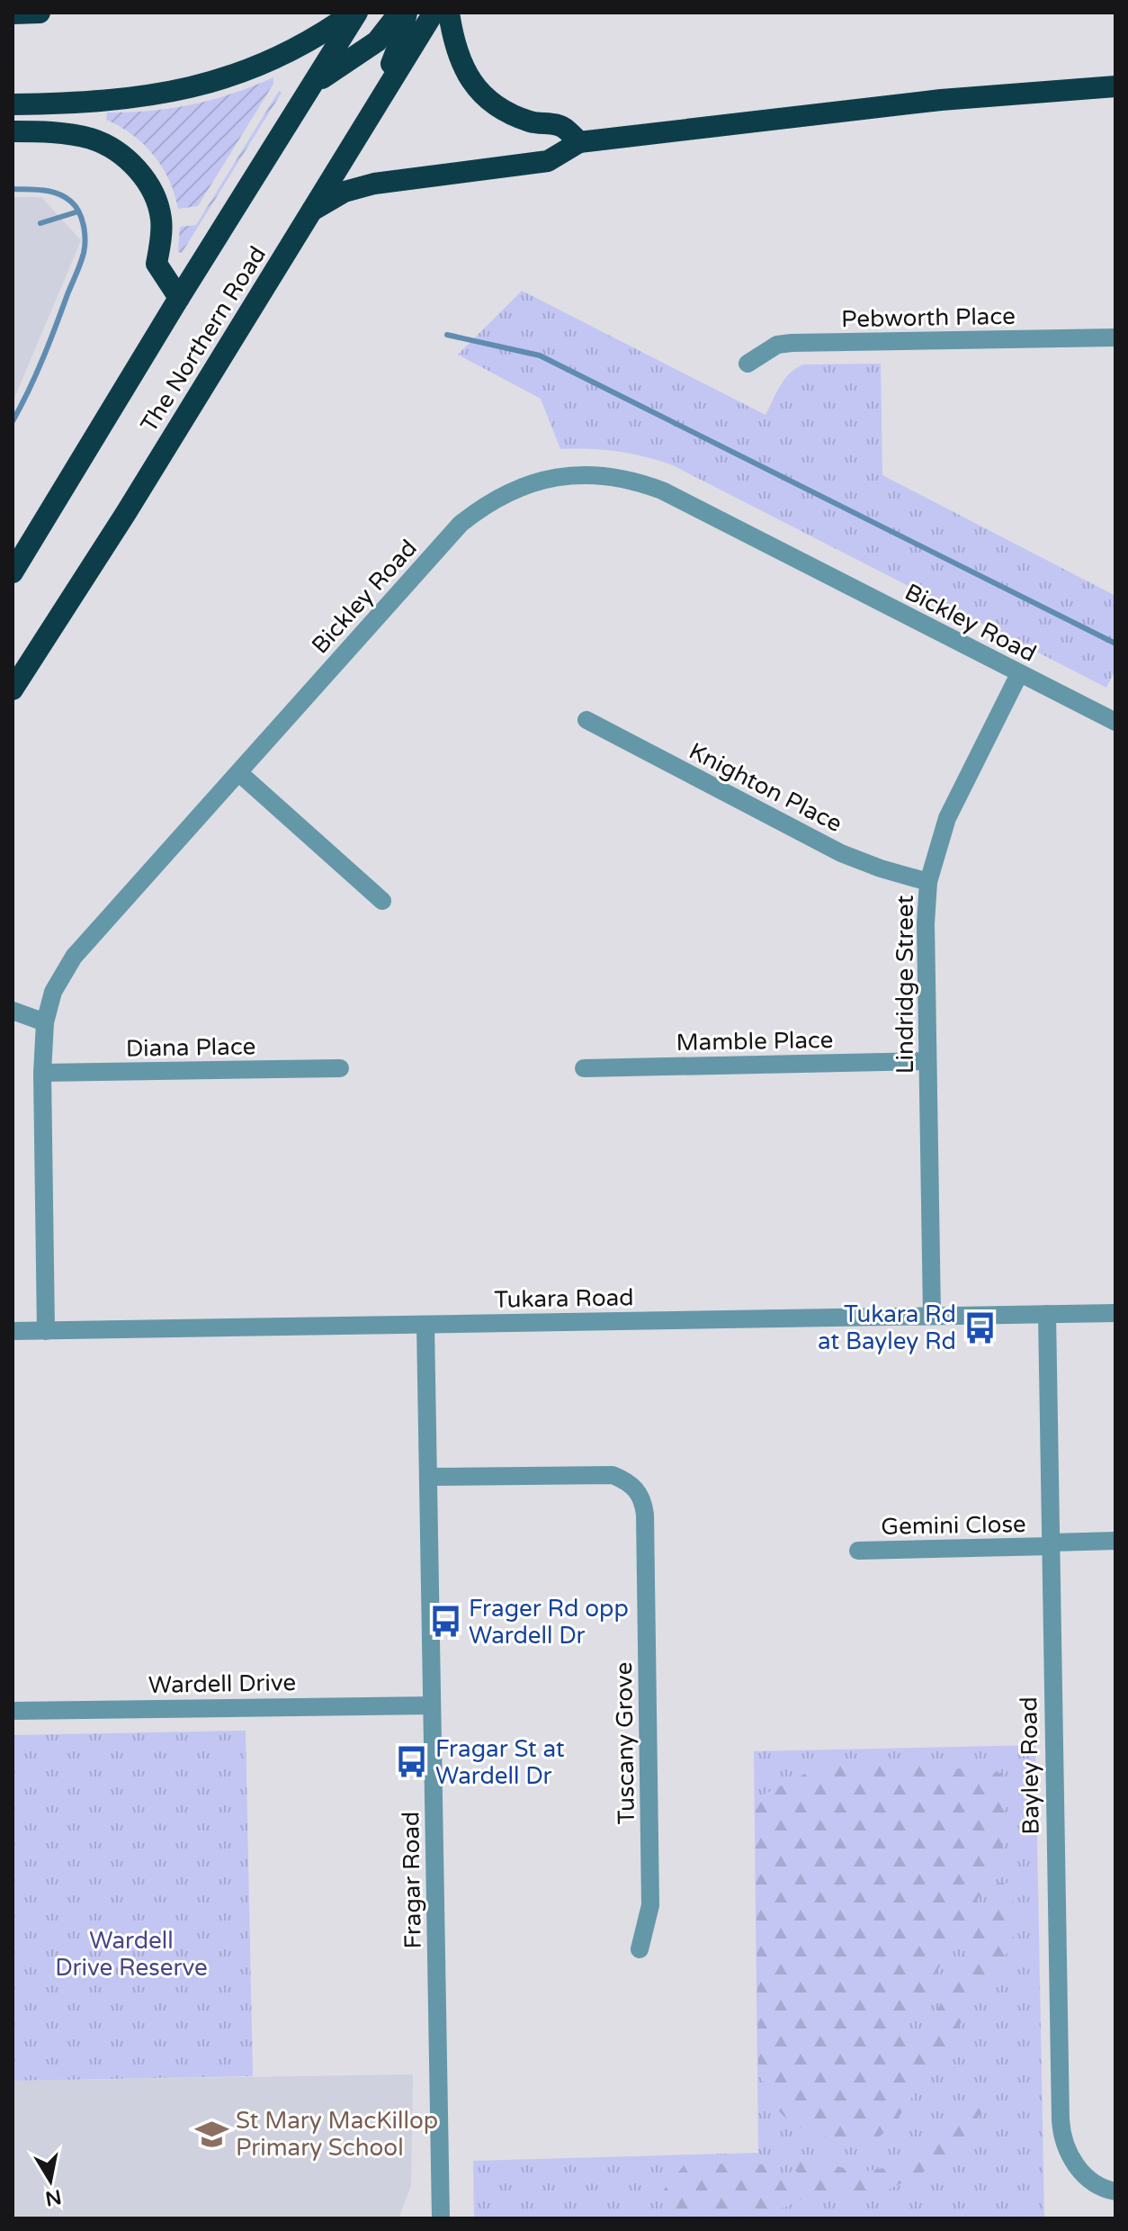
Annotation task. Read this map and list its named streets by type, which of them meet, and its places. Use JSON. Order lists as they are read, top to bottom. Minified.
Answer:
{"streets":{"highway":["The Northern Road"],"street":["Pebworth Place","Bickley Road","Knighton Place","Lindridge Street","Mamble Place","Diana Place","Tukara Road","Gemini Close","Wardell Drive","Tuscany Grove","Bayley Road","Fragar Road"]},"crossings":[["Bickley Road","Lindridge Street"],["Bickley Road","Diana Place"],["Bickley Road","Tukara Road"],["Knighton Place","Lindridge Street"],["Lindridge Street","Mamble Place"],["Lindridge Street","Tukara Road"],["Tukara Road","Bayley Road"],["Tukara Road","Fragar Road"],["Gemini Close","Bayley Road"],["Wardell Drive","Fragar Road"],["Tuscany Grove","Fragar Road"]],"parks":["Wardell Drive Reserve"],"places":{"bus stop":["Tukara Rd at Bayley Rd","Frager Rd opp Wardell Dr","Fragar St at Wardell Dr"],"school or university":["St Mary MacKillop Primary School"]},"north":"bottom"}
